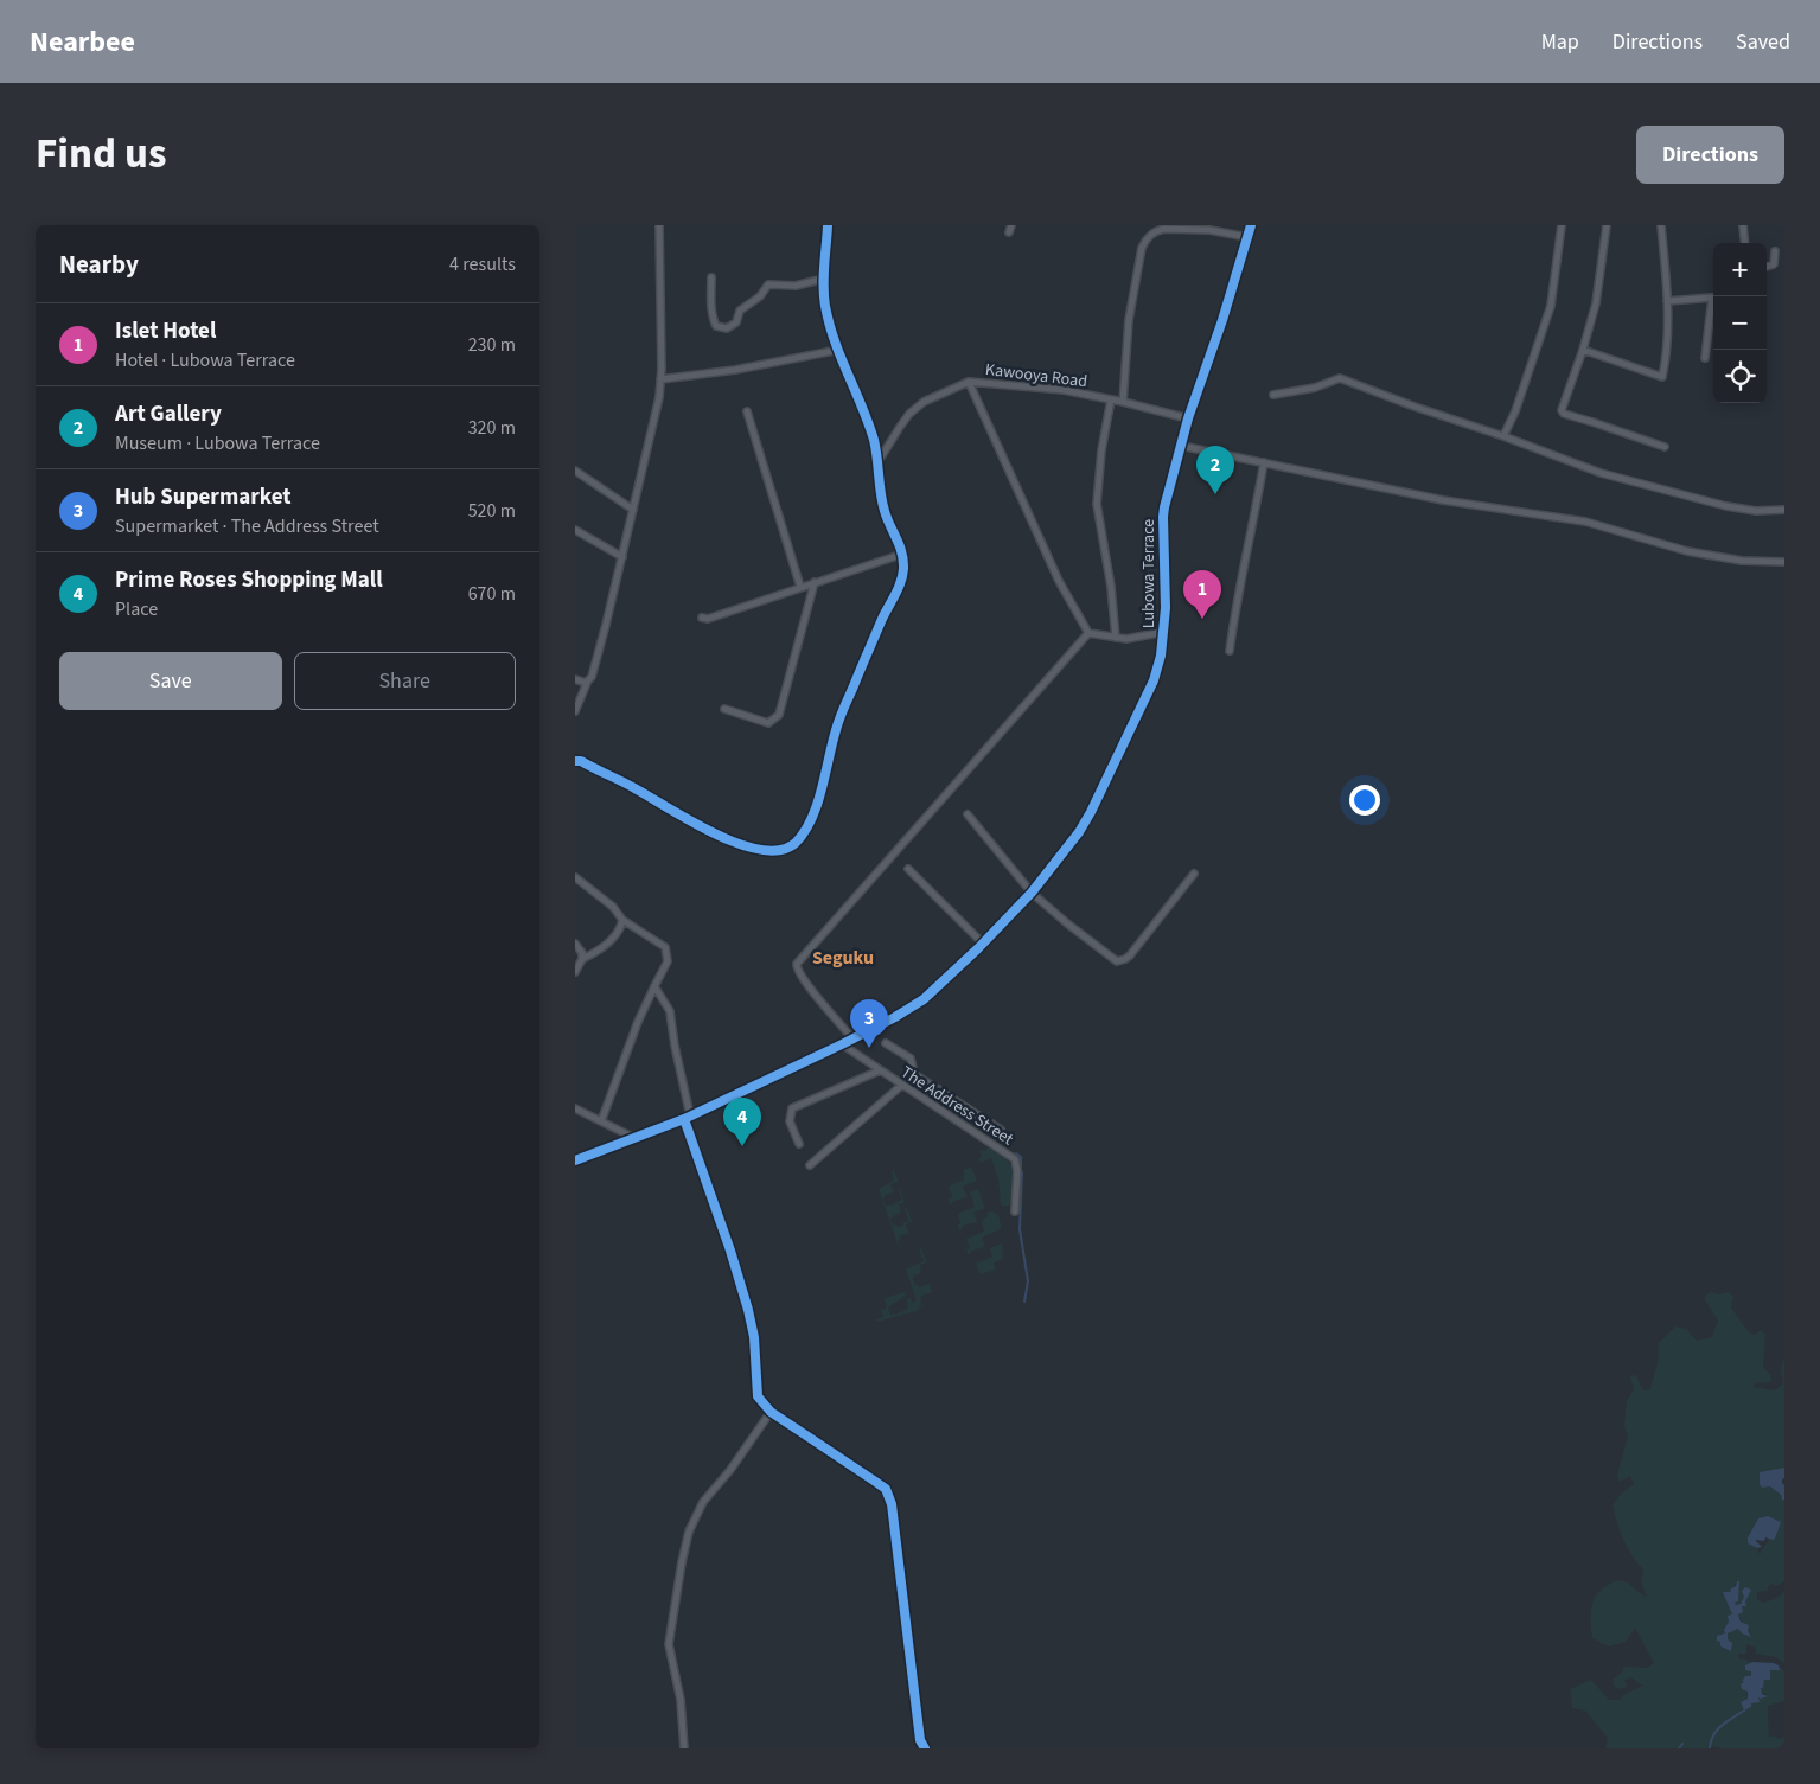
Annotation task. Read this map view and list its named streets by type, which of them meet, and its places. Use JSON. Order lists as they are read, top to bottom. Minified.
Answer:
{"streets":{"street":["Kawooya Road","Lubowa Terrace","The Address Street"]},"crossings":[["Kawooya Road","Lubowa Terrace"],["Lubowa Terrace","The Address Street"]],"districts":["Seguku"],"page":{"header":"Nearbee","nav":["Map","Directions","Saved"],"title":"Find us","buttons":["Directions",["Save","Share"]],"heading":["Nearby","4 results"],"map_buttons":["+","−"],"list":[{"mark":"1","name":"Islet Hotel","note":"Hotel · Lubowa Terrace","value":"230 m"},{"mark":"2","name":"Art Gallery","note":"Museum · Lubowa Terrace","value":"320 m"},{"mark":"3","name":"Hub Supermarket","note":"Supermarket · The Address Street","value":"520 m"},{"mark":"4","name":"Prime Roses Shopping Mall","note":"Place","value":"670 m"}],"pins":["2","1","3","4"]}}
